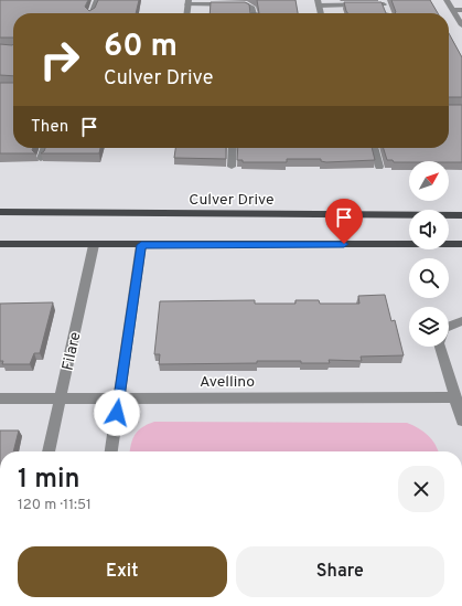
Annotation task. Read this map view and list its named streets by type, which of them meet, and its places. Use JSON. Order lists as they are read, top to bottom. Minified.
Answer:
{"streets":{"main road":["Culver Drive"],"street":["Filare","Avellino"]},"crossings":[["Filare","Avellino"]],"north":"top right","page":{"turn":["60 m","Culver Drive"],"then":"Then","heading":["1 min","120 m · 11:51"],"buttons":["Exit","Share"]}}
